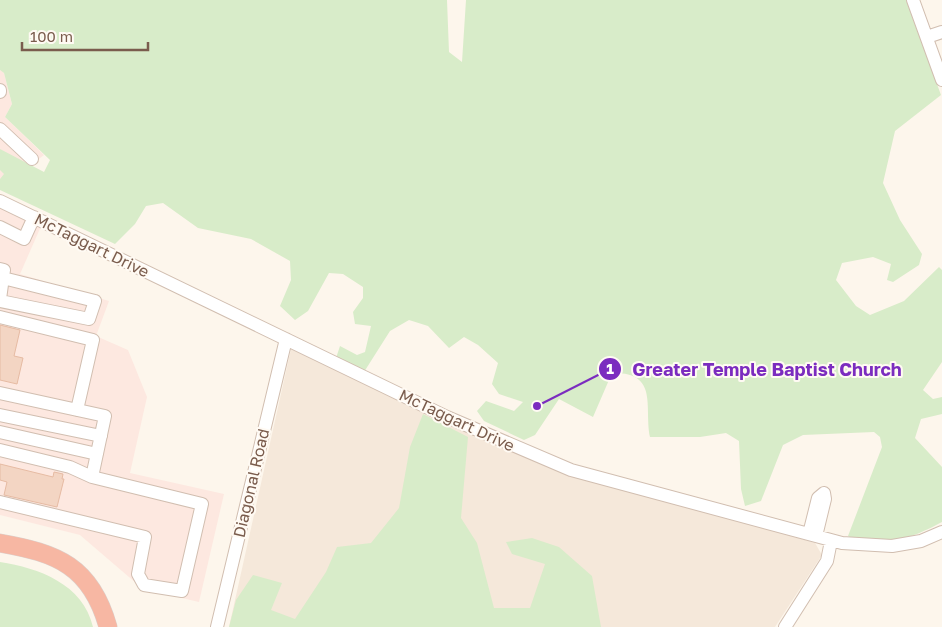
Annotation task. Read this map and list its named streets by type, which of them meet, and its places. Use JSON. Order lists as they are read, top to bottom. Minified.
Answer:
{"streets":{"street":["McTaggart Drive","Diagonal Road"]},"crossings":[["McTaggart Drive","Diagonal Road"]],"places":["Greater Temple Baptist Church"],"scale_bar":"100 m"}
